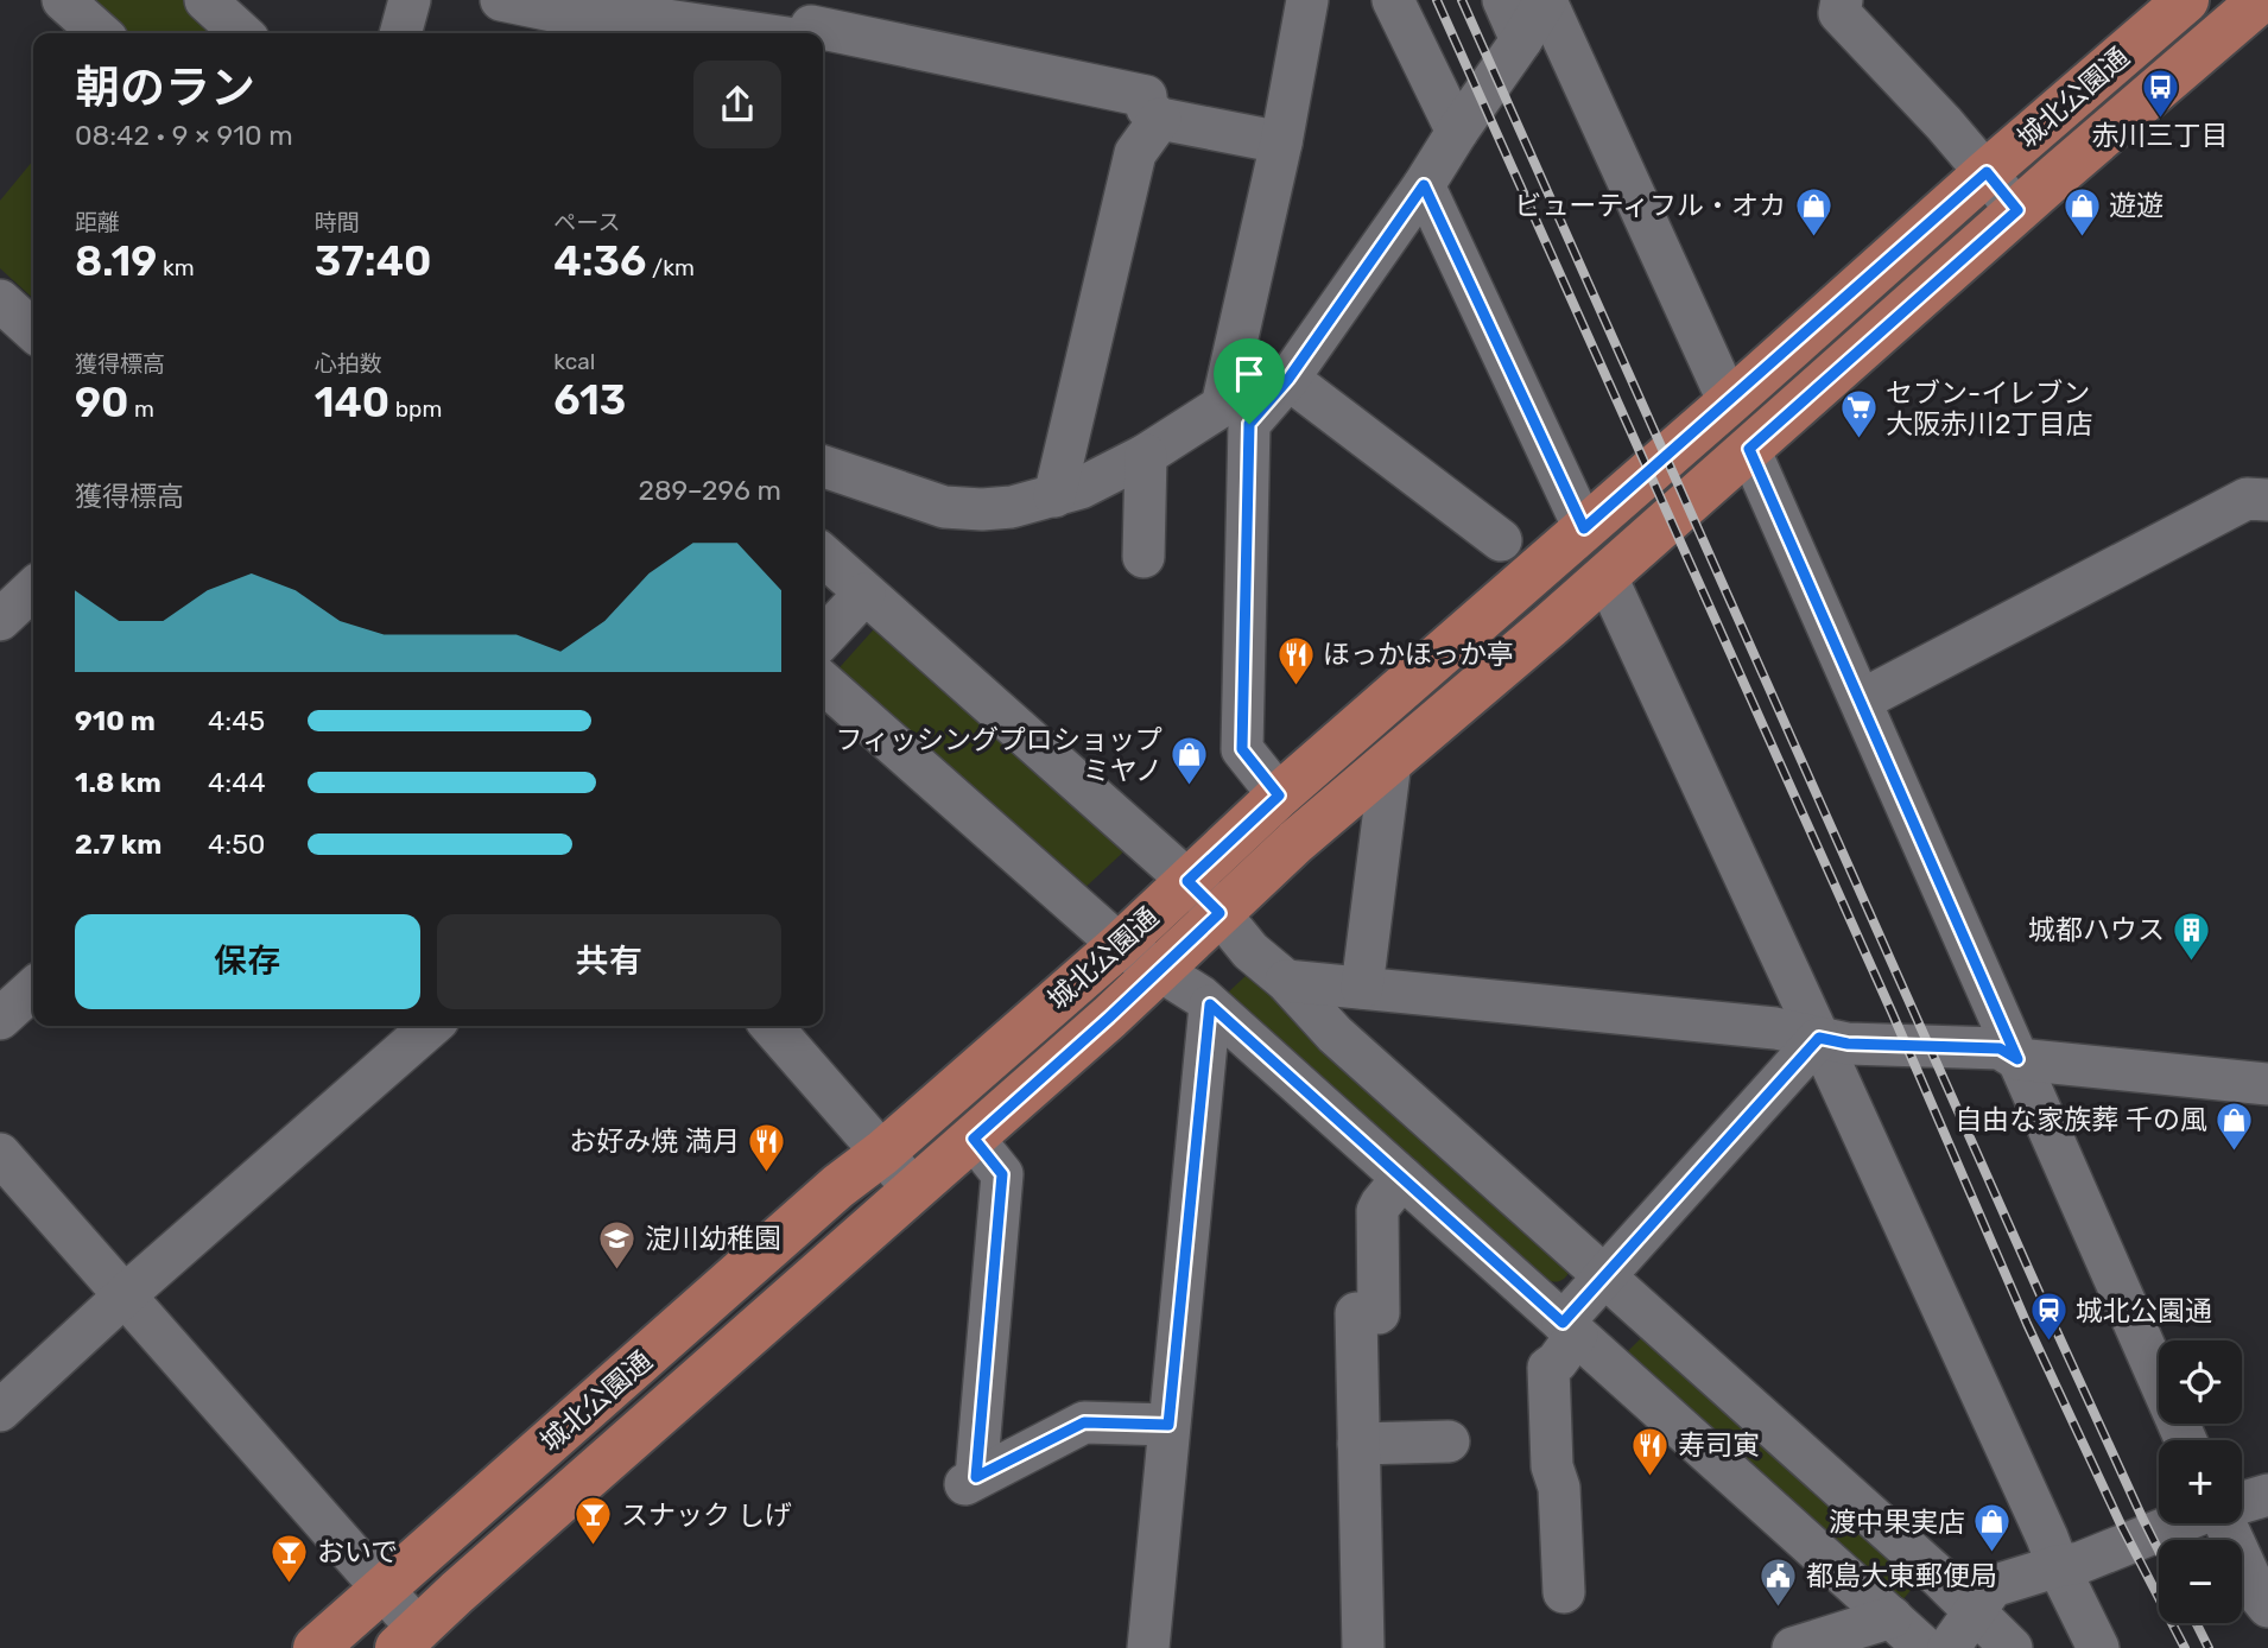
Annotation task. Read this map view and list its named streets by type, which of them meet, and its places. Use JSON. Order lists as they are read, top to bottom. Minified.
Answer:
{"streets":{"main road":["城北公園通"]},"places":{"bus stop":["赤川三丁目"],"shop":["ビューティフル・オカ","遊遊","フィッシングプロショップ ミヤノ","自由な家族葬 千の風","渡中果実店"],"supermarket":["セブン-イレブン 大阪赤川2丁目店"],"restaurant":["ほっかほっか亭","お好み焼 満月","寿司寅"],"building":["城都ハウス"],"school or university":["淀川幼稚園"],"station":["城北公園通"],"bar":["スナック しげ","おいで"],"public building":["都島大東郵便局"]},"page":{"heading":["朝のラン","08:42 · 9 × 910 m"],"stats":[["距離","8.19 km"],["時間","37:40"],["ペース","4:36 /km"],["獲得標高","90 m"],["心拍数","140 bpm"],["kcal","613"]],"chart":["獲得標高","289–296 m"],"list":[{"name":"910 m","note":"4:45"},{"name":"1.8 km","note":"4:44"},{"name":"2.7 km","note":"4:50"}],"buttons":["保存","共有"],"map_buttons":["+","−"]}}
